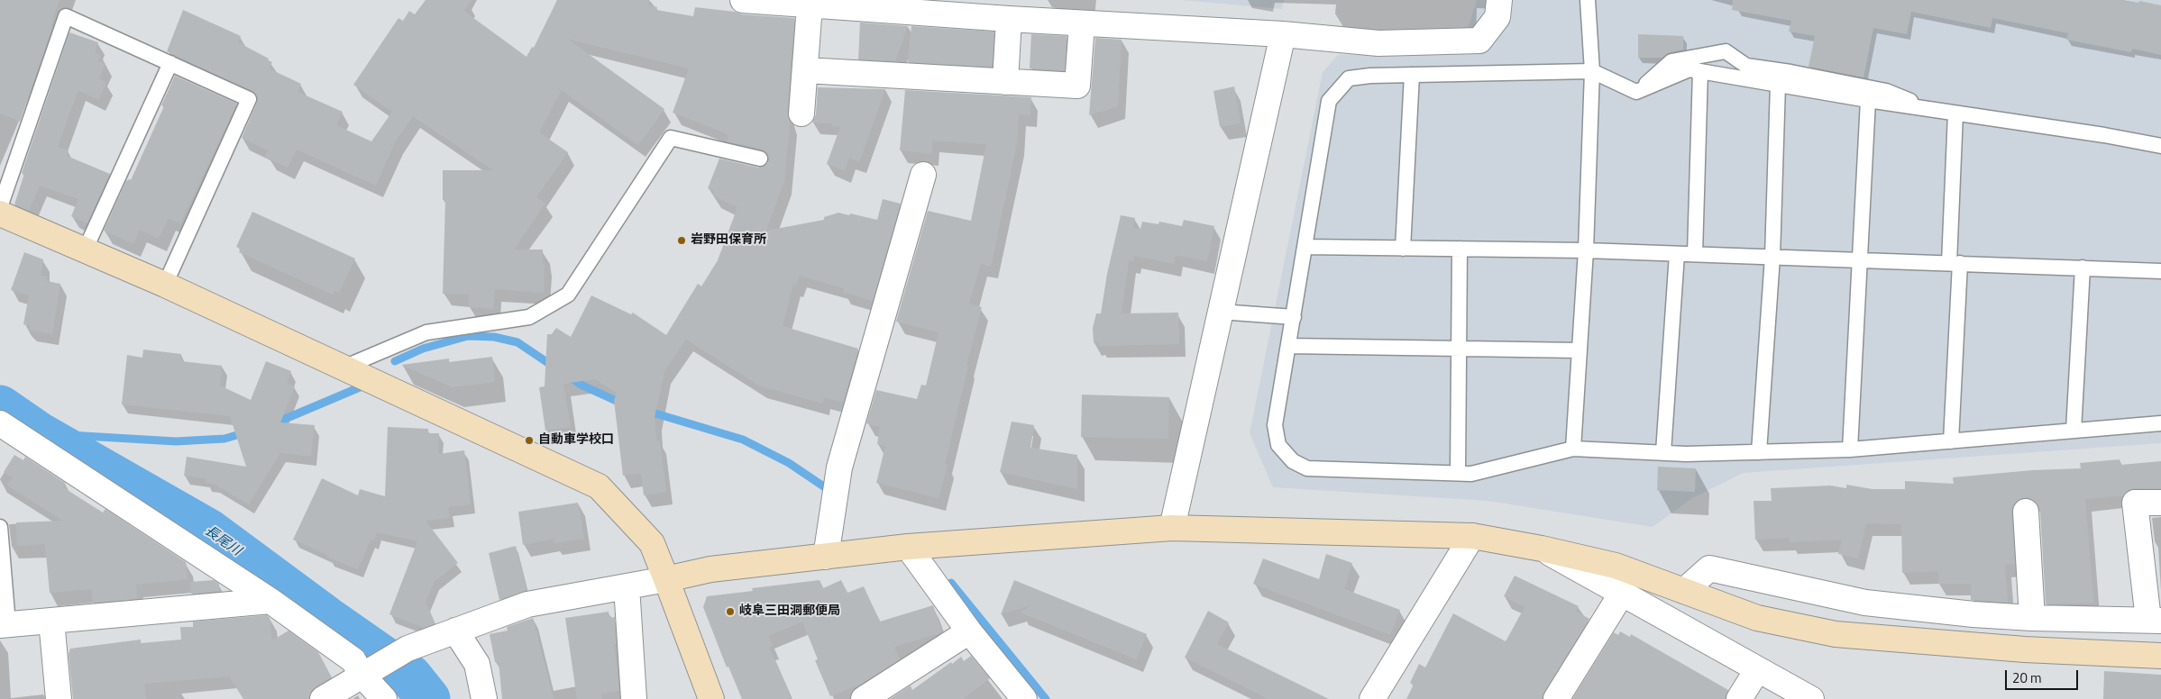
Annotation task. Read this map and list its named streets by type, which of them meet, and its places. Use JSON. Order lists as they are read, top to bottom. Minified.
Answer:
{"water":["長尾川"],"places":["岩野田保育所","自動車学校口","岐阜三田洞郵便局"],"scale_bar":"20 m"}
